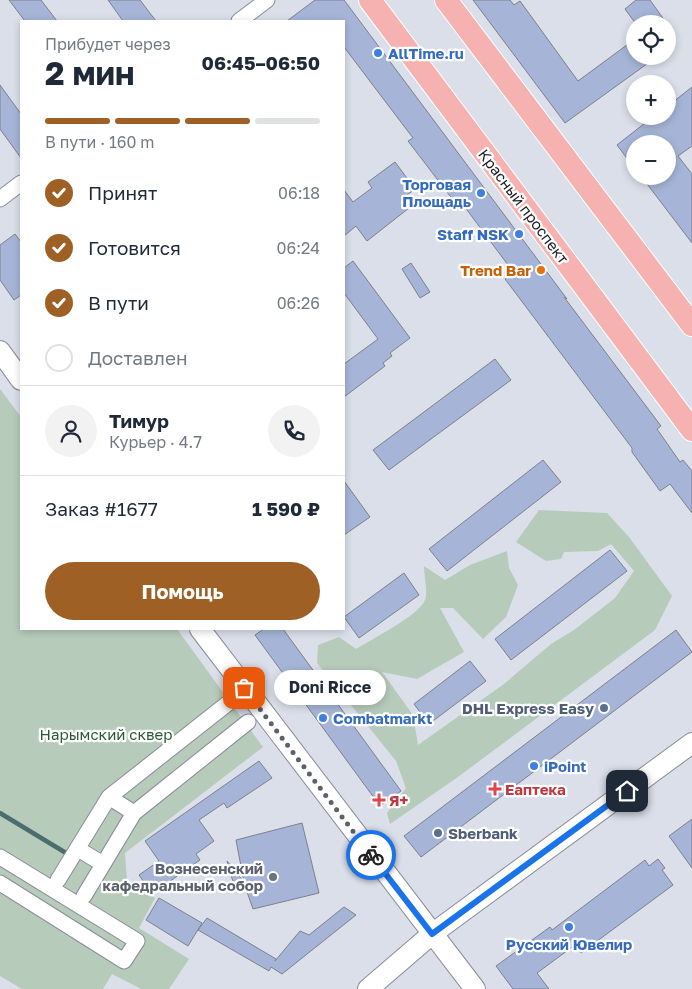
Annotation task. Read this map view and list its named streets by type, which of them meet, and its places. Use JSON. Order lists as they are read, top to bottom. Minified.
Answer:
{"streets":{"main road":["Красный проспект"]},"parks":["Нарымский сквер"],"places":{"other":["AllTime.ru","Торговая Площадь","Staff NSK","Trend Bar","Doni Ricce","DHL Express Easy","Combatmarkt","iPoint","Sberbank","Вознесенский кафедральный собор","Русский Ювелир"],"health":["Еаптека","Я+"]},"page":{"map_buttons":["+","−"],"heading":["2 мин","Прибудет через","06:45–06:50"],"panel":["Тимур","Курьер · 4.7","Заказ #1677","1 590 ₽"],"bar":"В пути · 160 m","list":[["Принят","06:18"],["Готовится","06:24"],["В пути","06:26"],"Доставлен"],"buttons":"Помощь","bubble":"Doni Ricce"}}
